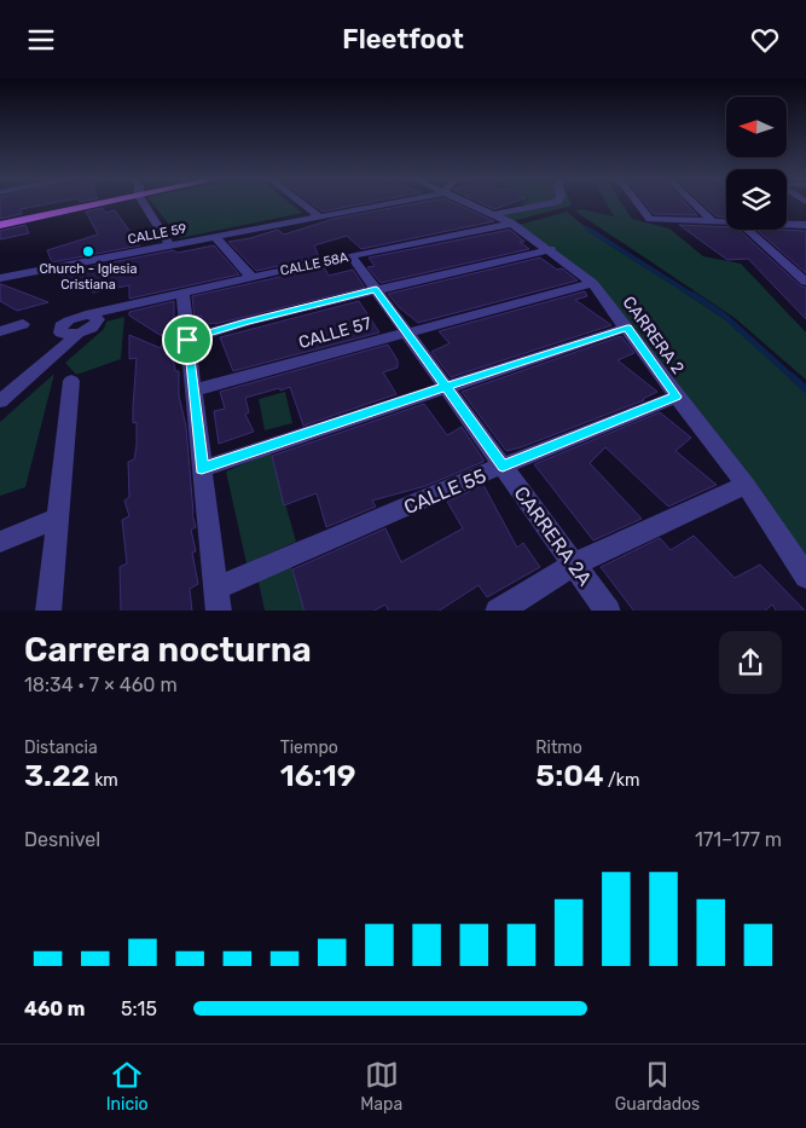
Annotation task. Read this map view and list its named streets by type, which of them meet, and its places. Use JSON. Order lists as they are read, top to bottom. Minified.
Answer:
{"streets":{"street":["CALLE 59","CALLE 58A","CALLE 57","CARRERA 2","CALLE 55","CARRERA 2A"]},"crossings":[["CALLE 58A","CARRERA 2"],["CALLE 58A","CARRERA 2A"],["CALLE 57","CARRERA 2"],["CALLE 57","CARRERA 2A"],["CARRERA 2","CALLE 55"],["CALLE 55","CARRERA 2A"]],"places":["Church - Iglesia Cristiana"],"north":"left","page":{"header":"Fleetfoot","heading":["Carrera nocturna","18:34 · 7 × 460 m"],"stats":[["Distancia","3.22 km"],["Tiempo","16:19"],["Ritmo","5:04 /km"]],"chart":["Desnivel","171–177 m"],"list":[{"name":"460 m","note":"5:15"}],"tabs":["Inicio","Mapa","Guardados"]}}
